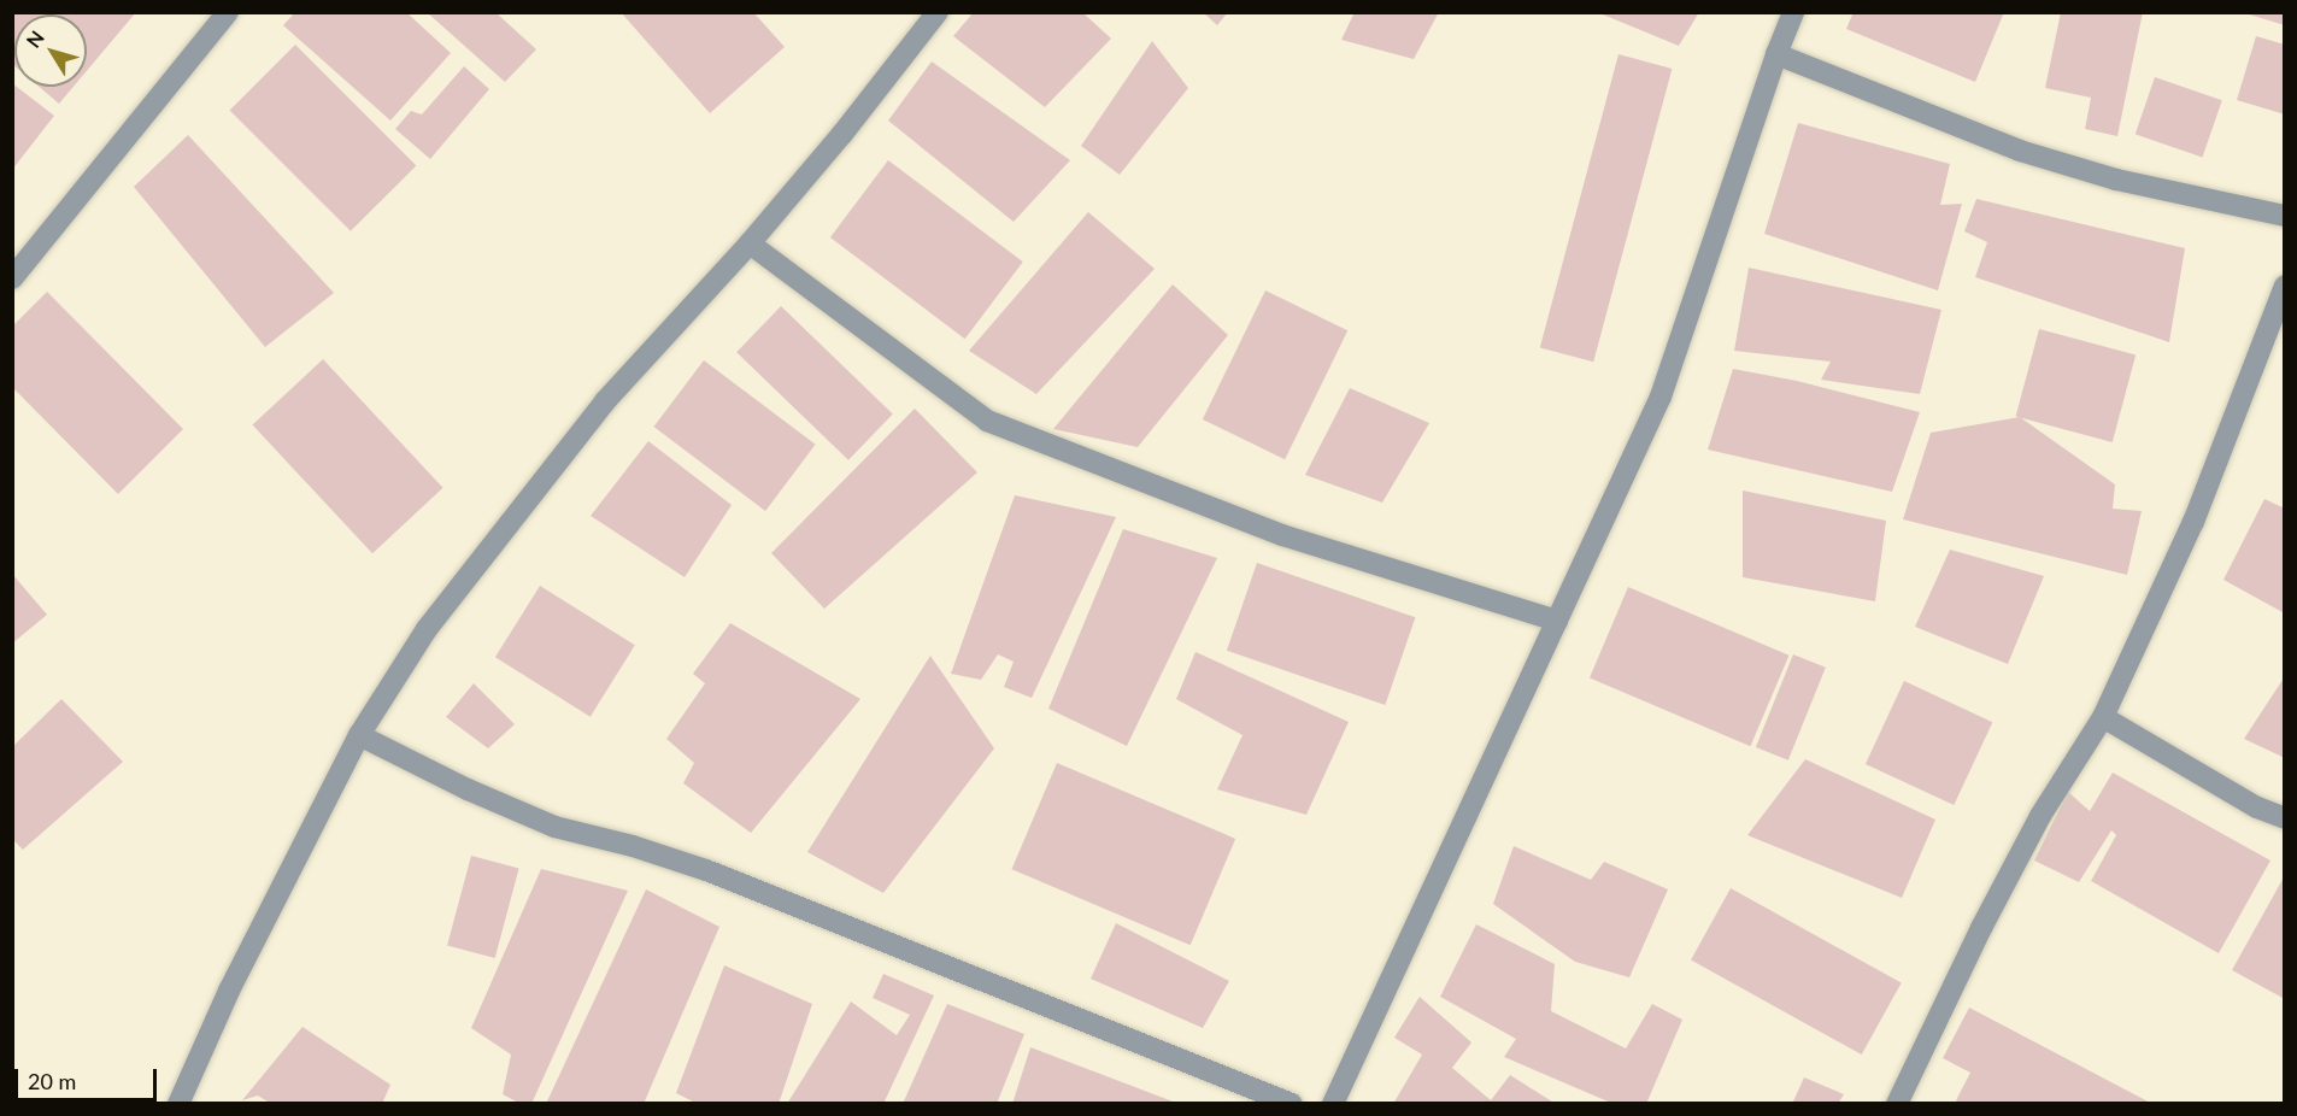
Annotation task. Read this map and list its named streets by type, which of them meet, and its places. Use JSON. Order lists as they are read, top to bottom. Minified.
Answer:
{"scale_bar":"20 m","north":"top left"}
